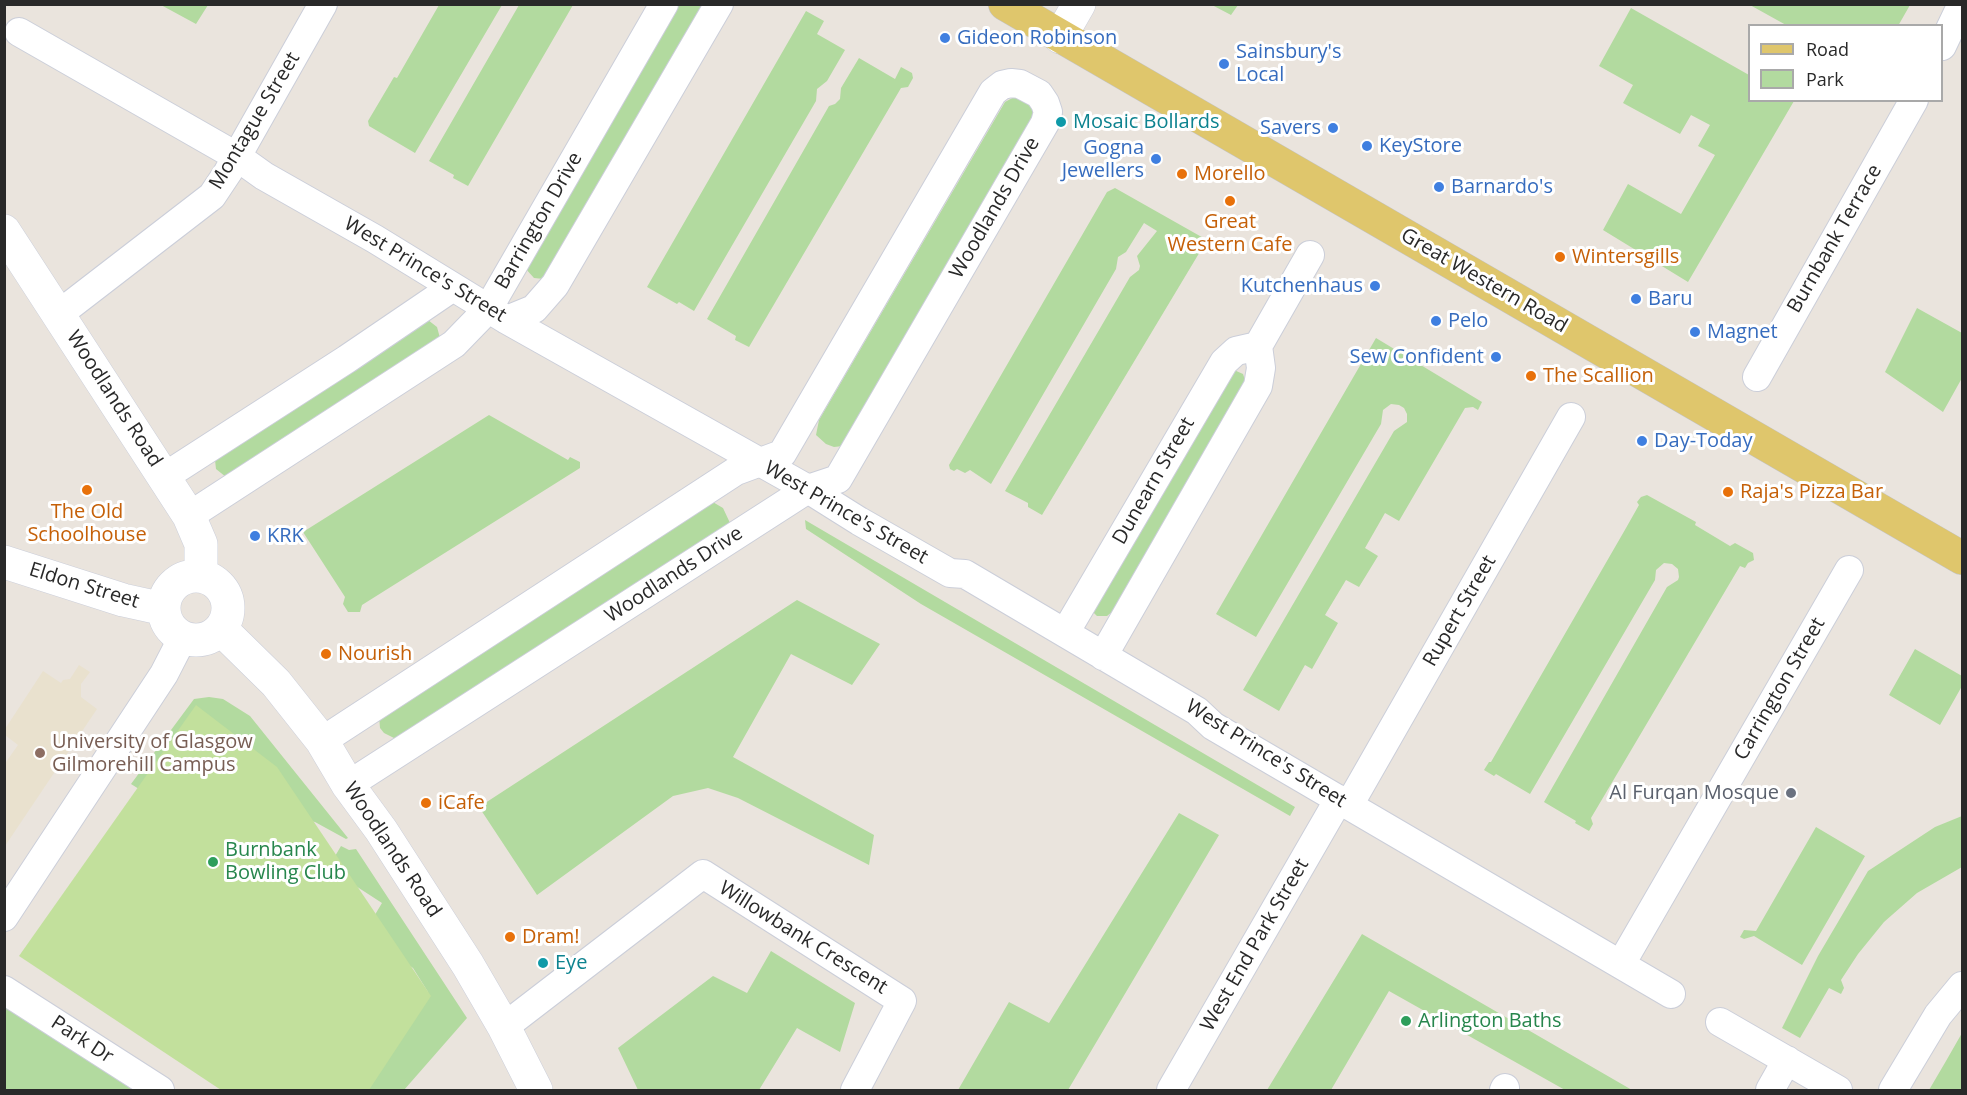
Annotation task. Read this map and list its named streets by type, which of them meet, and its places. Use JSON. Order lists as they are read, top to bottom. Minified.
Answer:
{"streets":{"main road":["Great Western Road"],"street":["Montague Street","Woodlands Drive","Barrington Drive","Burnbank Terrace","West Prince's Street","Woodlands Road","Dunearn Street","Eldon Street","Rupert Street","Carrington Street","Willowbank Crescent","West End Park Street","Park Dr"]},"crossings":[["Montague Street","West Prince's Street"],["Montague Street","Woodlands Road"],["Woodlands Drive","West Prince's Street"],["Woodlands Drive","Woodlands Road"],["Barrington Drive","West Prince's Street"],["Barrington Drive","Woodlands Road"],["West Prince's Street","Dunearn Street"],["West Prince's Street","Rupert Street"],["West Prince's Street","Carrington Street"],["West Prince's Street","West End Park Street"],["Woodlands Road","Eldon Street"],["Woodlands Road","Willowbank Crescent"],["Rupert Street","West End Park Street"]],"places":["Gideon Robinson","Sainsbury's Local","Mosaic Bollards","Savers","KeyStore","Gogna Jewellers","Morello","Barnardo's","Great Western Cafe","Wintersgills","Kutchenhaus","Baru","Pelo","Magnet","Sew Confident","The Scallion","Day-Today","The Old Schoolhouse","Raja's Pizza Bar","KRK","Nourish","University of Glasgow Gilmorehill Campus","Al Furqan Mosque","iCafe","Burnbank Bowling Club","Dram!","Eye","Arlington Baths"],"legend":["Road","Park"]}
